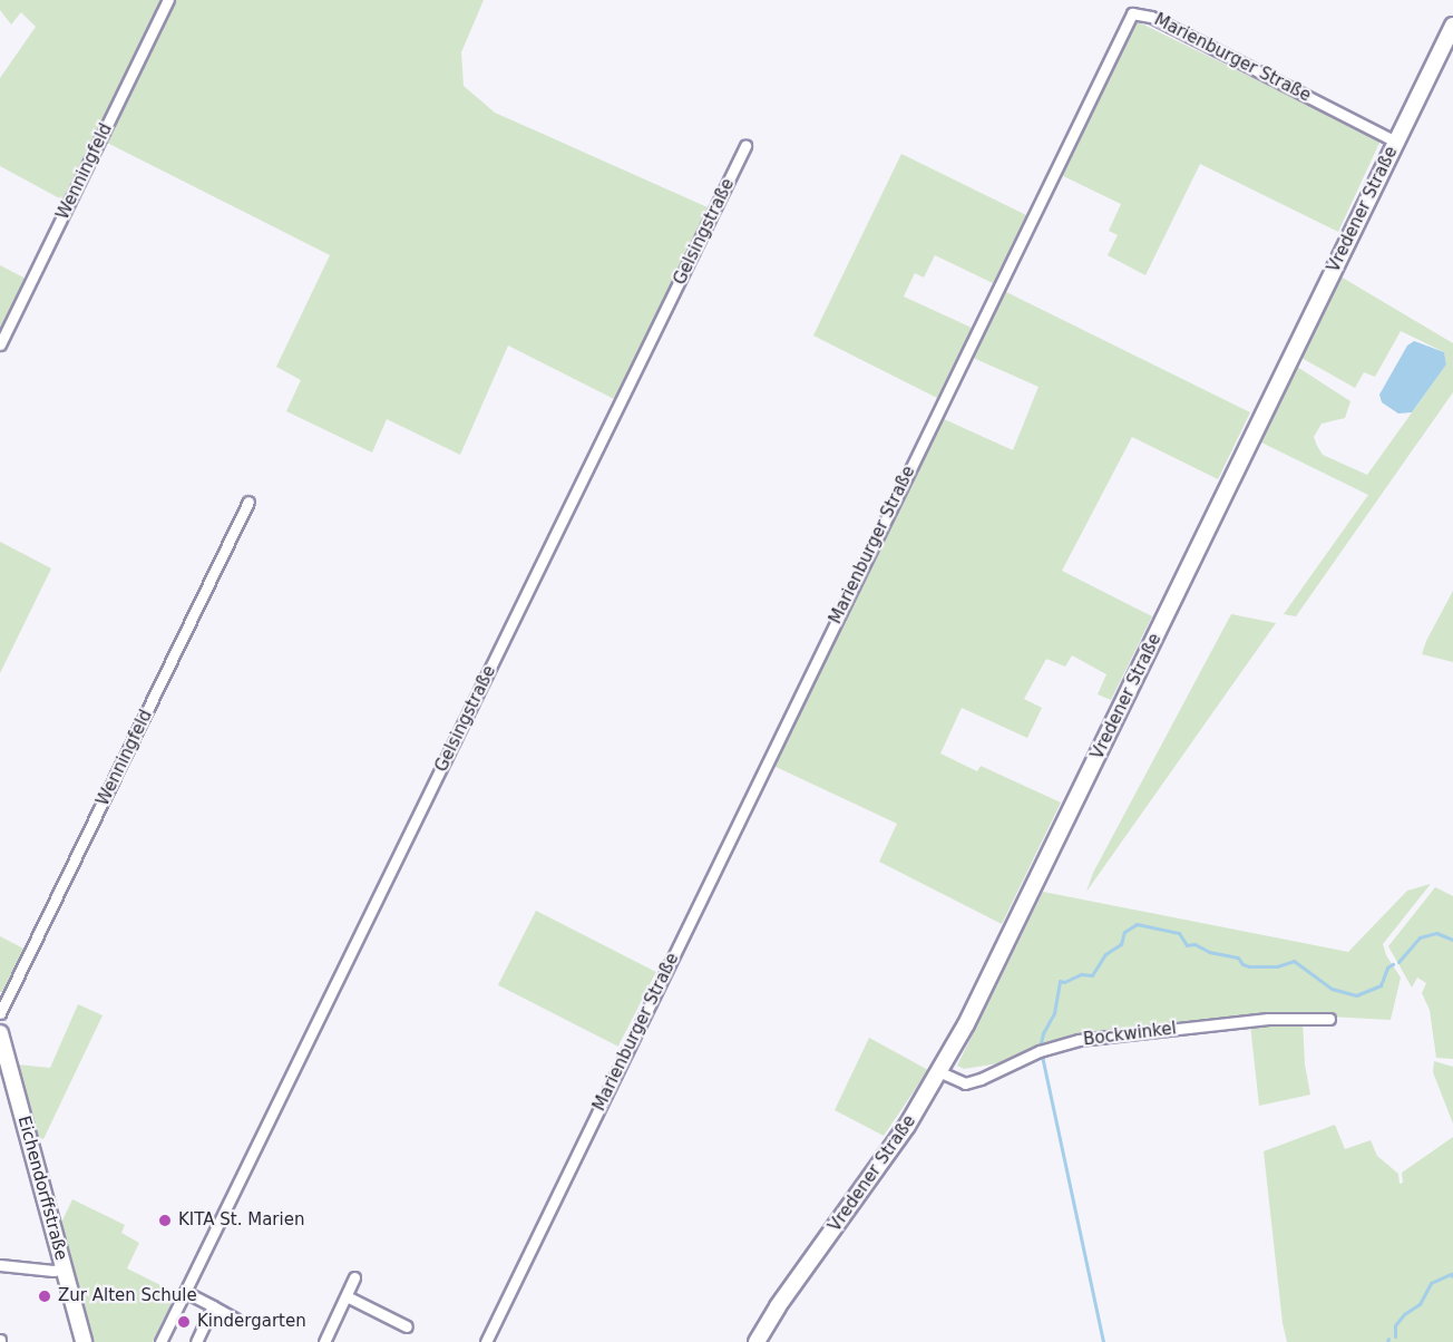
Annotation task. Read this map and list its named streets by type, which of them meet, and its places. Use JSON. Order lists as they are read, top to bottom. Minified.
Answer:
{"streets":{"street":["Marienburger Straße","Wenningfeld","Vredener Straße","Gelsingstraße","Bockwinkel","Eichendorffstraße"]},"crossings":[["Marienburger Straße","Vredener Straße"],["Vredener Straße","Bockwinkel"]],"places":["KITA St. Marien","Zur Alten Schule","Kindergarten"]}
